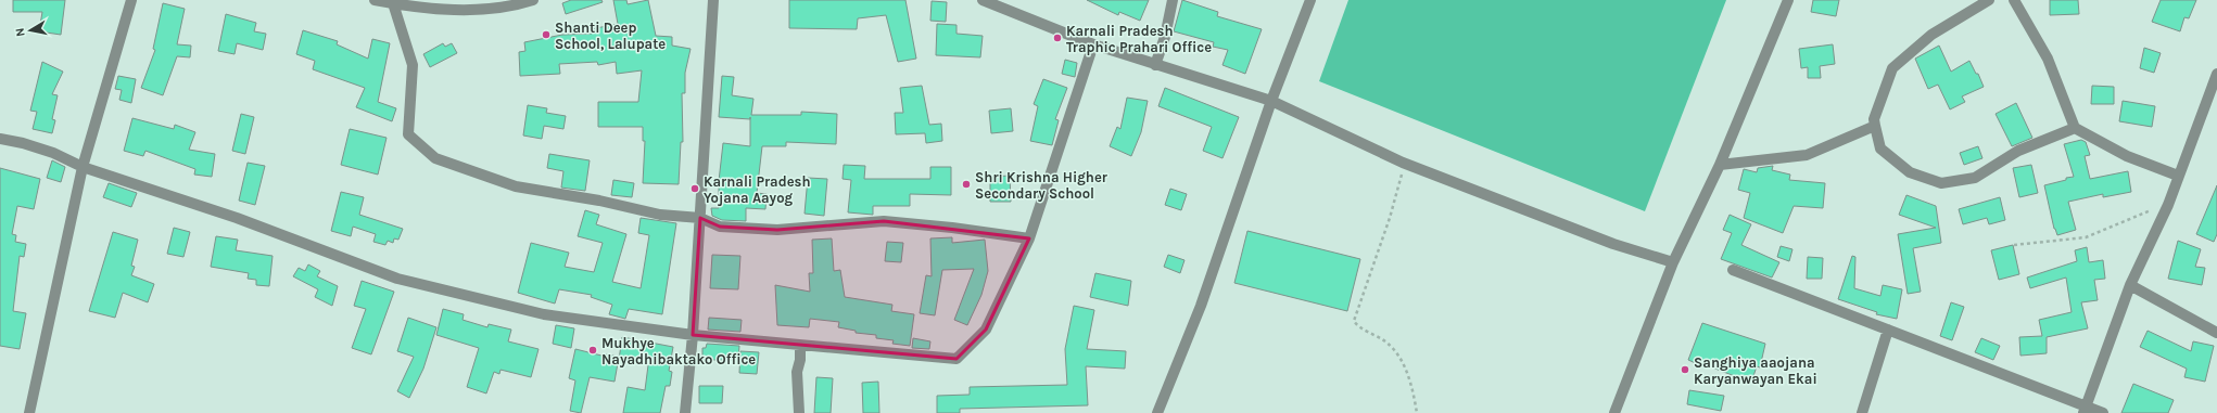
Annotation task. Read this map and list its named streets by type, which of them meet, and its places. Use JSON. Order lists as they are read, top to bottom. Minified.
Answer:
{"places":["Shanti Deep School, Lalupate","Karnali Pradesh Traphic Prahari Office","Shri Krishna Higher Secondary School","Karnali Pradesh Yojana Aayog","Mukhye Nayadhibaktako Office","Sanghiya aaojana Karyanwayan Ekai"],"north":"left"}
